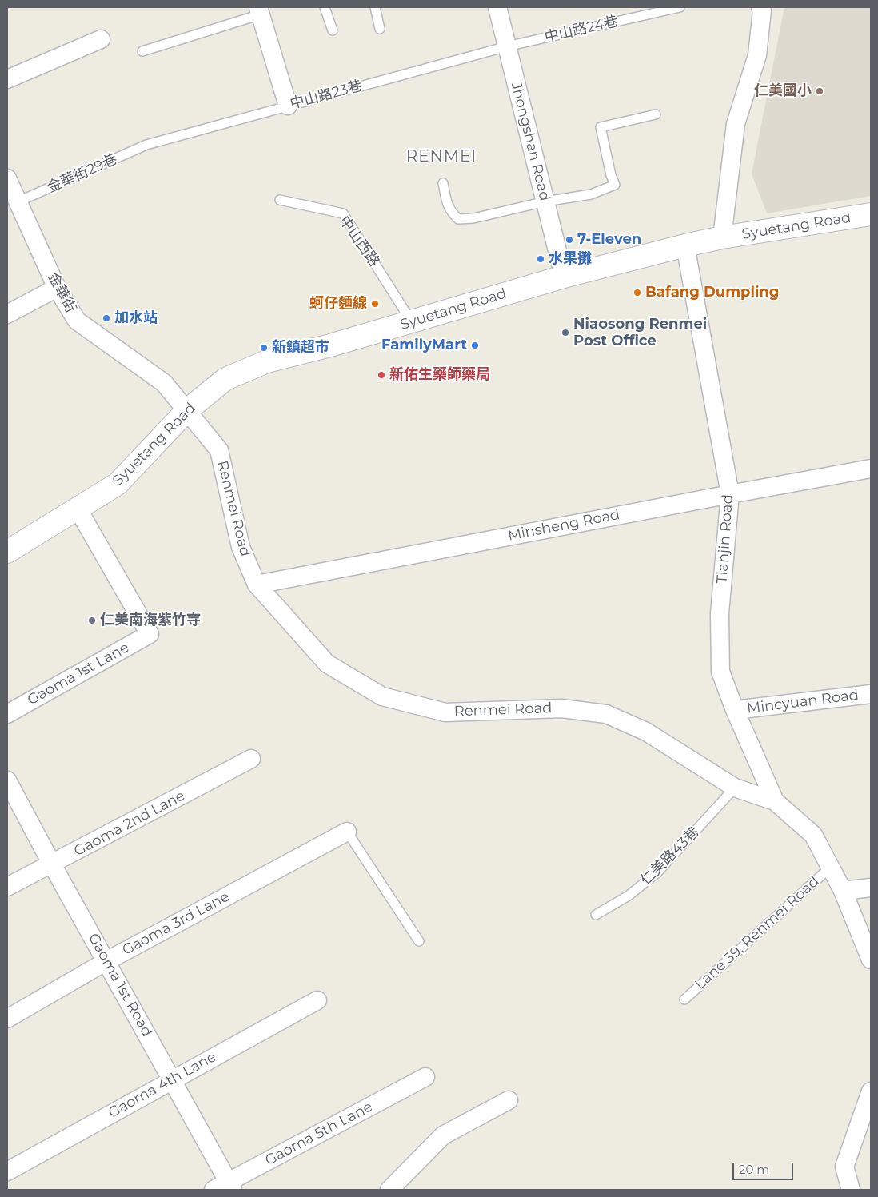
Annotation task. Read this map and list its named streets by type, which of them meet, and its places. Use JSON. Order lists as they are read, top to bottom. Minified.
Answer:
{"streets":{"street":["Jhongshan Road","Syuetang Road","金華街","Renmei Road","Minsheng Road","Tianjin Road","Gaoma 1st Lane","Mincyuan Road","Gaoma 2nd Lane","Gaoma 3rd Lane","Gaoma 1st Road","Gaoma 4th Lane","Gaoma 5th Lane"],"lane":["中山路24巷","中山路23巷","金華街29巷","中山西路","仁美路43巷","Lane 39, Renmei Road"]},"crossings":[["中山路24巷","中山路23巷"],["中山路24巷","Jhongshan Road"],["中山路23巷","Jhongshan Road"],["中山路23巷","金華街29巷"],["Jhongshan Road","Syuetang Road"],["金華街29巷","金華街"],["Syuetang Road","中山西路"],["Syuetang Road","金華街"],["Syuetang Road","Renmei Road"],["Syuetang Road","Tianjin Road"],["Syuetang Road","Gaoma 1st Lane"],["金華街","Renmei Road"],["Renmei Road","Minsheng Road"],["Renmei Road","Tianjin Road"],["Renmei Road","仁美路43巷"],["Renmei Road","Lane 39, Renmei Road"],["Minsheng Road","Tianjin Road"],["Tianjin Road","Mincyuan Road"],["Gaoma 2nd Lane","Gaoma 1st Road"],["Gaoma 3rd Lane","Gaoma 1st Road"],["Gaoma 1st Road","Gaoma 4th Lane"],["Gaoma 1st Road","Gaoma 5th Lane"]],"districts":["RENMEI"],"places":["仁美國小","7-Eleven","水果攤","Bafang Dumpling","蚵仔麵線","加水站","Niaosong Renmei Post Office","FamilyMart","新鎮超市","新佑生藥師藥局","仁美南海紫竹寺"],"scale_bar":"20 m"}
